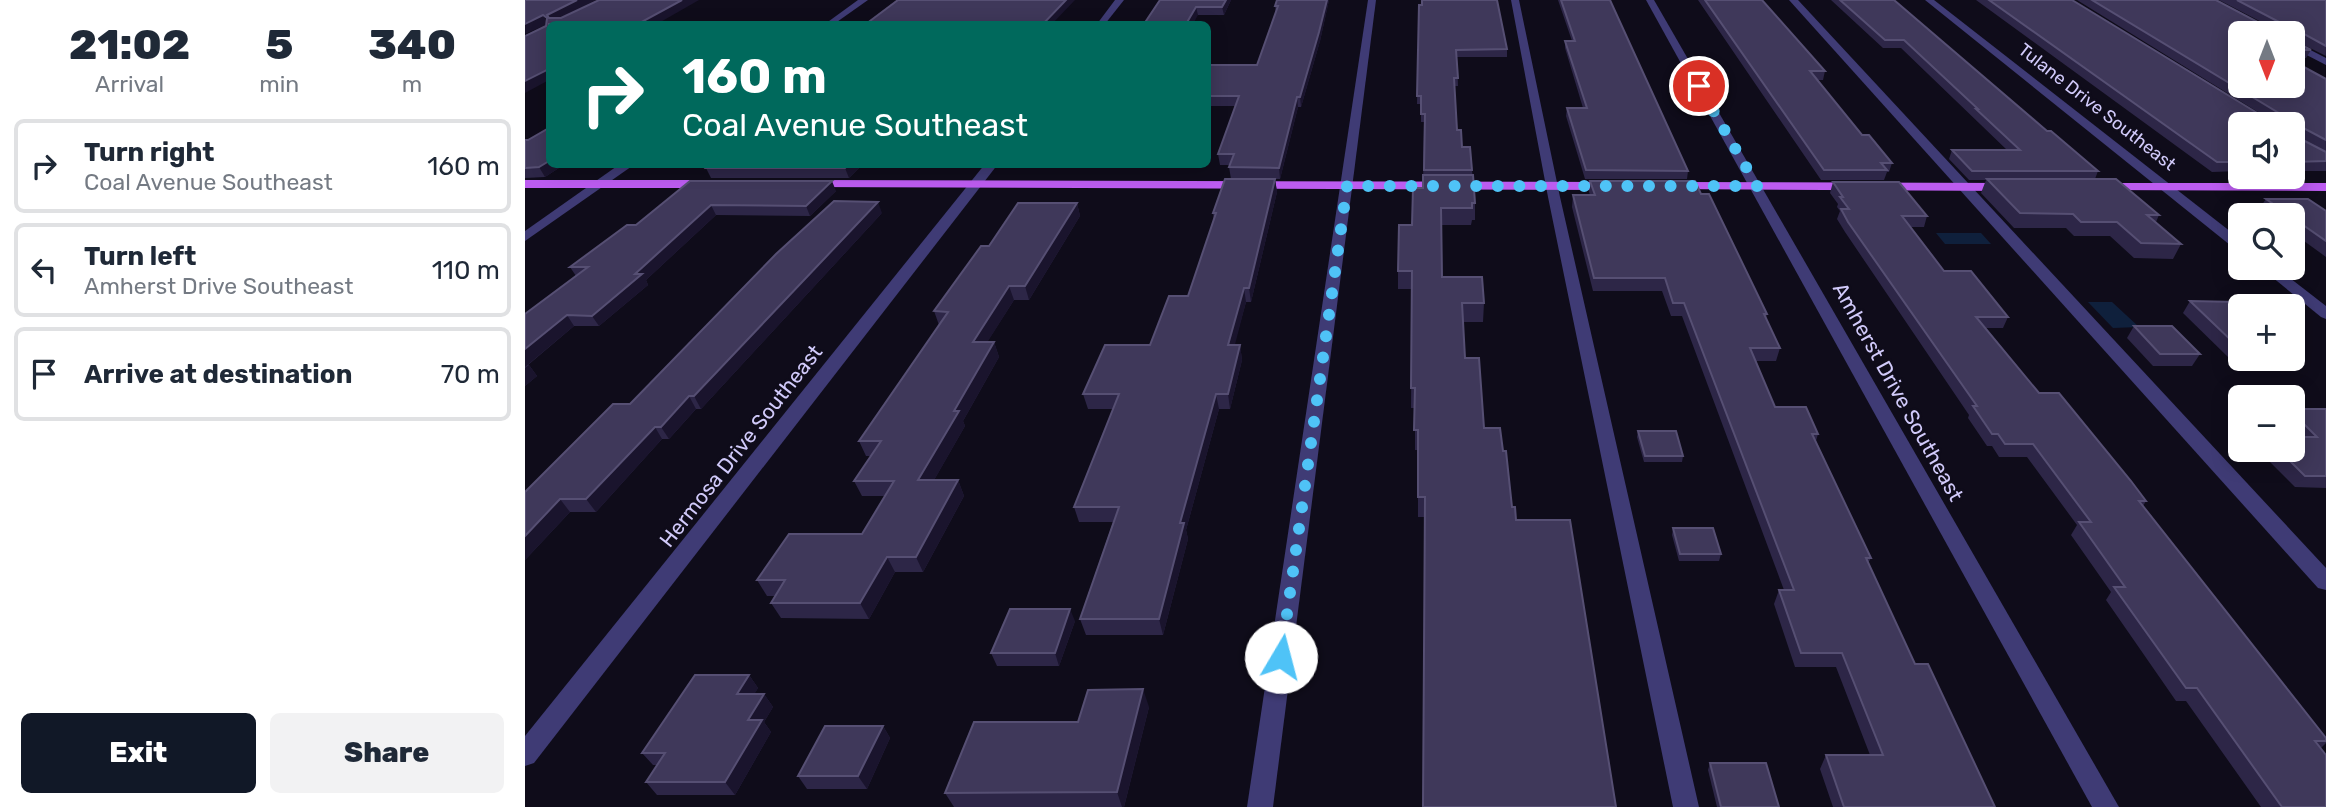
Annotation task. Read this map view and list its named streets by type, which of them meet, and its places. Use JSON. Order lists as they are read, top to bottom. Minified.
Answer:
{"streets":{"street":["Tulane Drive Southeast","Amherst Drive Southeast","Hermosa Drive Southeast"]},"north":"bottom","page":{"eta":["21:02","Arrival","5","min","340","m"],"map_buttons":["+","−"],"turn":["160 m","Coal Avenue Southeast"],"list":[{"name":"Turn right","note":"Coal Avenue Southeast","value":"160 m"},{"name":"Turn left","note":"Amherst Drive Southeast","value":"110 m"},{"name":"Arrive at destination","value":"70 m"}],"buttons":["Exit","Share"]}}
